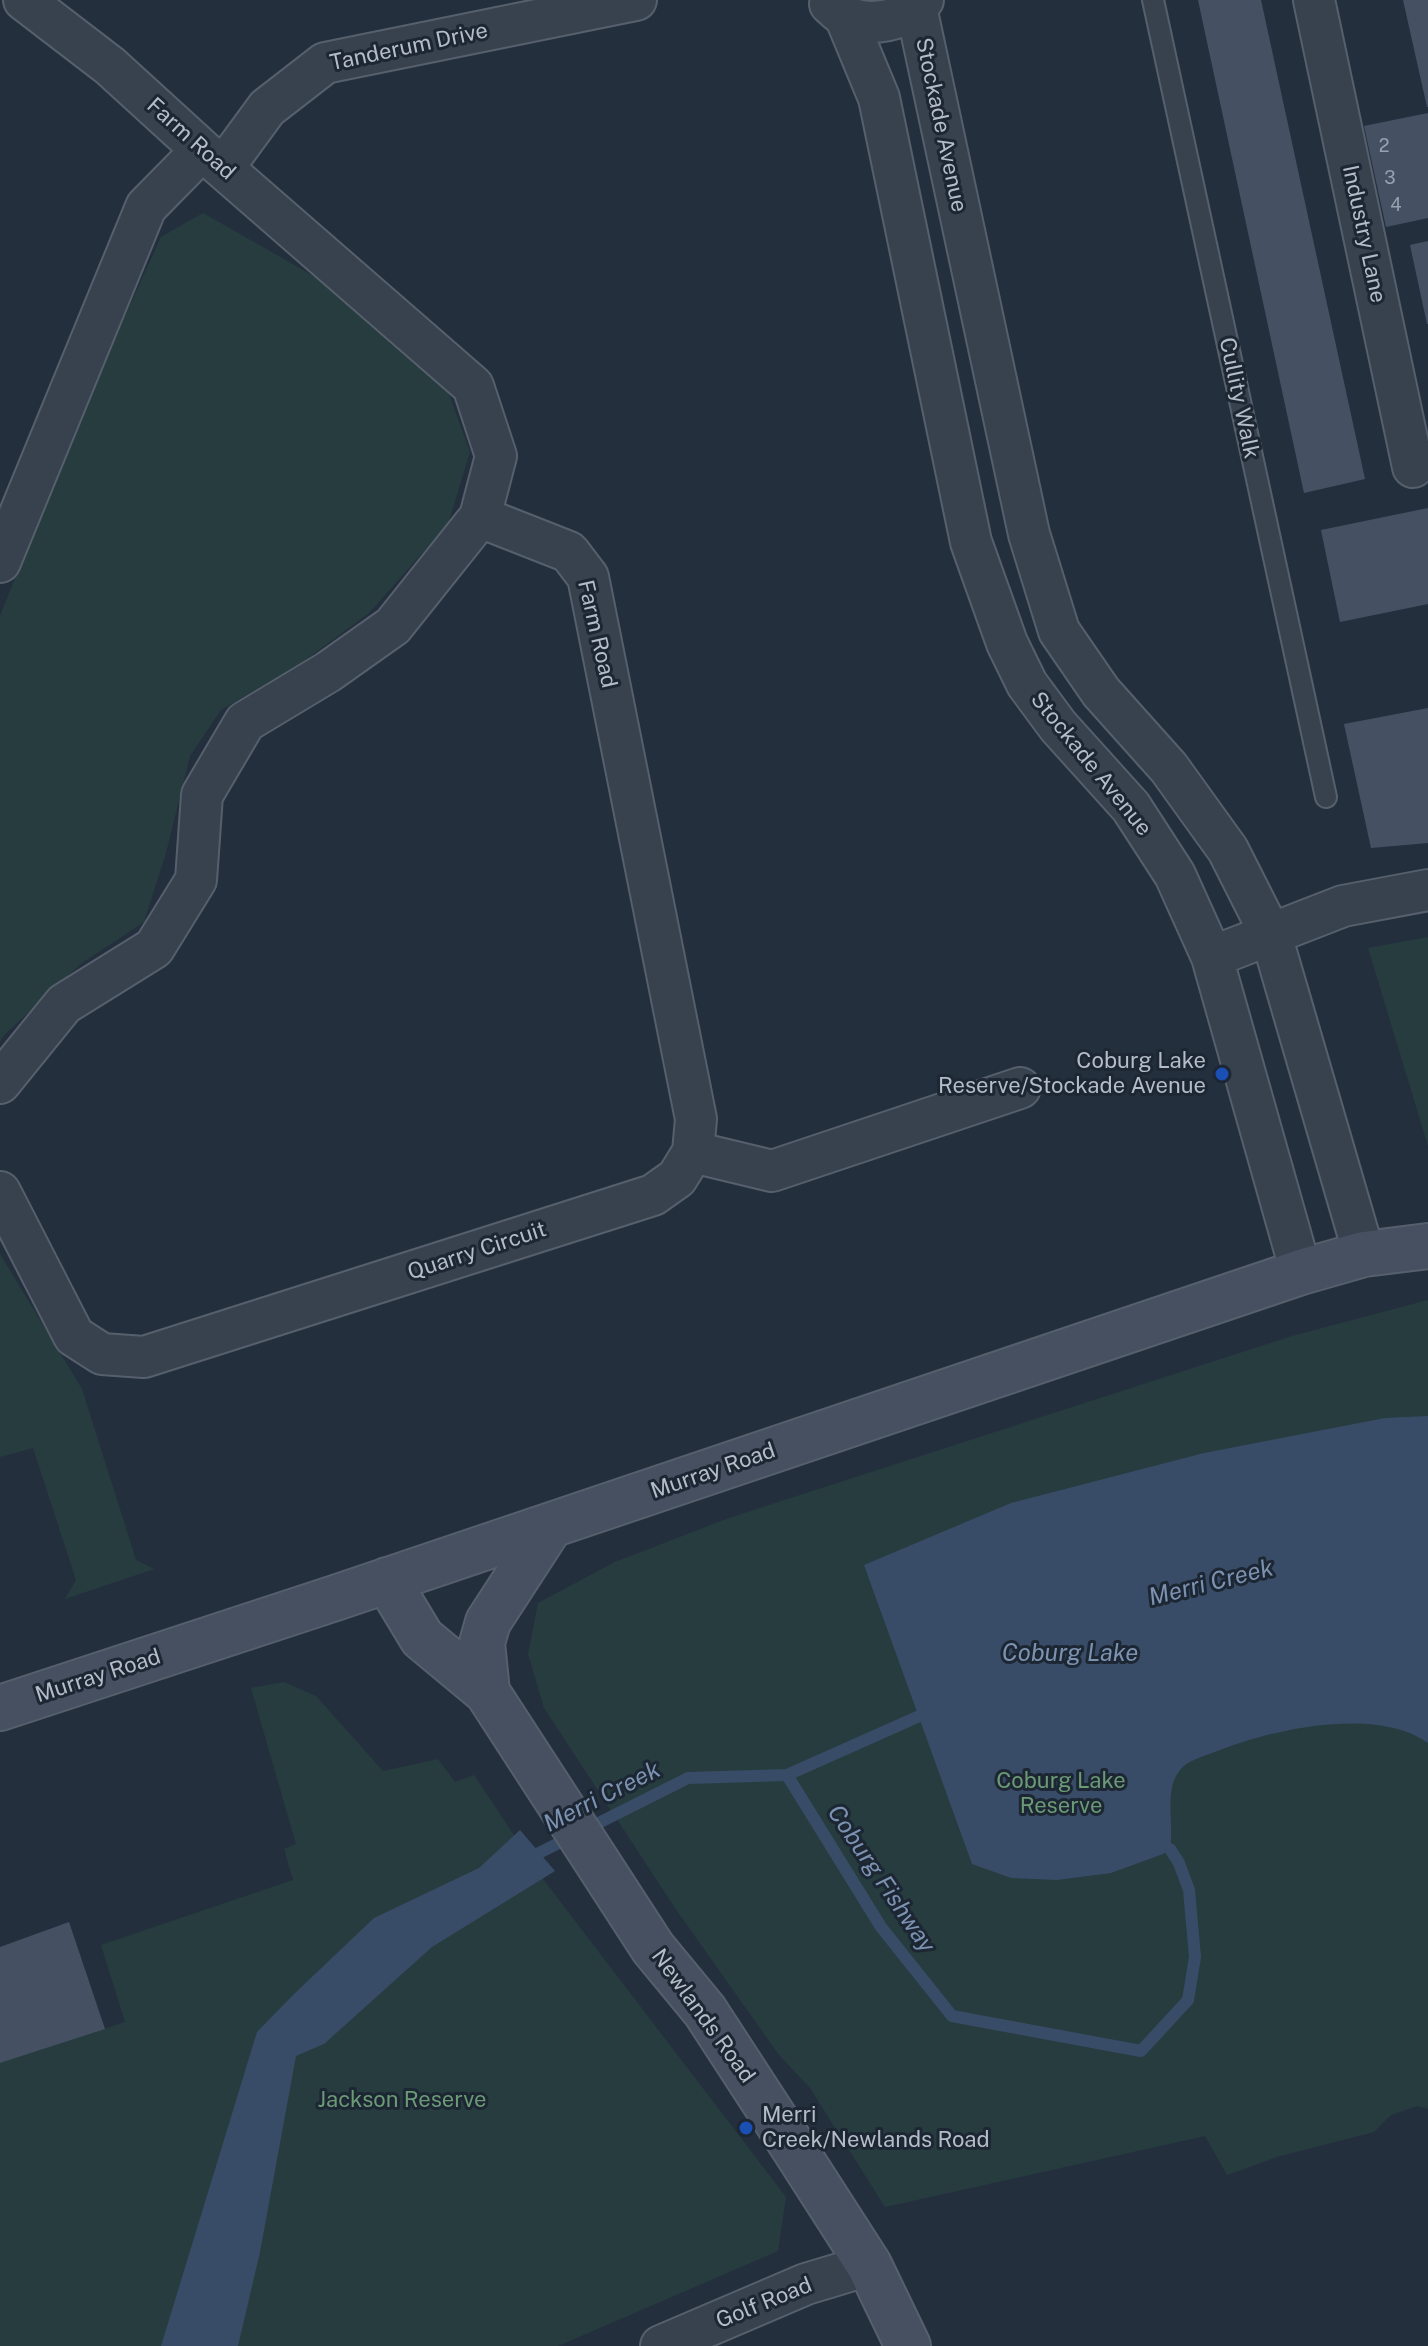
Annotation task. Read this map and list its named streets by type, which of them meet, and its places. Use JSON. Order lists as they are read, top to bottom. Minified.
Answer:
{"streets":{"main road":["Murray Road","Newlands Road"],"street":["Tanderum Drive","Stockade Avenue","Farm Road","Industry Lane","Quarry Circuit","Golf Road"],"lane":["Cullity Walk"]},"crossings":[["Tanderum Drive","Farm Road"],["Stockade Avenue","Murray Road"],["Farm Road","Quarry Circuit"],["Murray Road","Newlands Road"],["Newlands Road","Golf Road"]],"water":["Merri Creek","Coburg Lake","Coburg Fishway"],"parks":["Coburg Lake Reserve","Jackson Reserve"],"places":["Coburg Lake Reserve/Stockade Avenue","Merri Creek/Newlands Road"],"house_numbers":["2","3","4"]}
